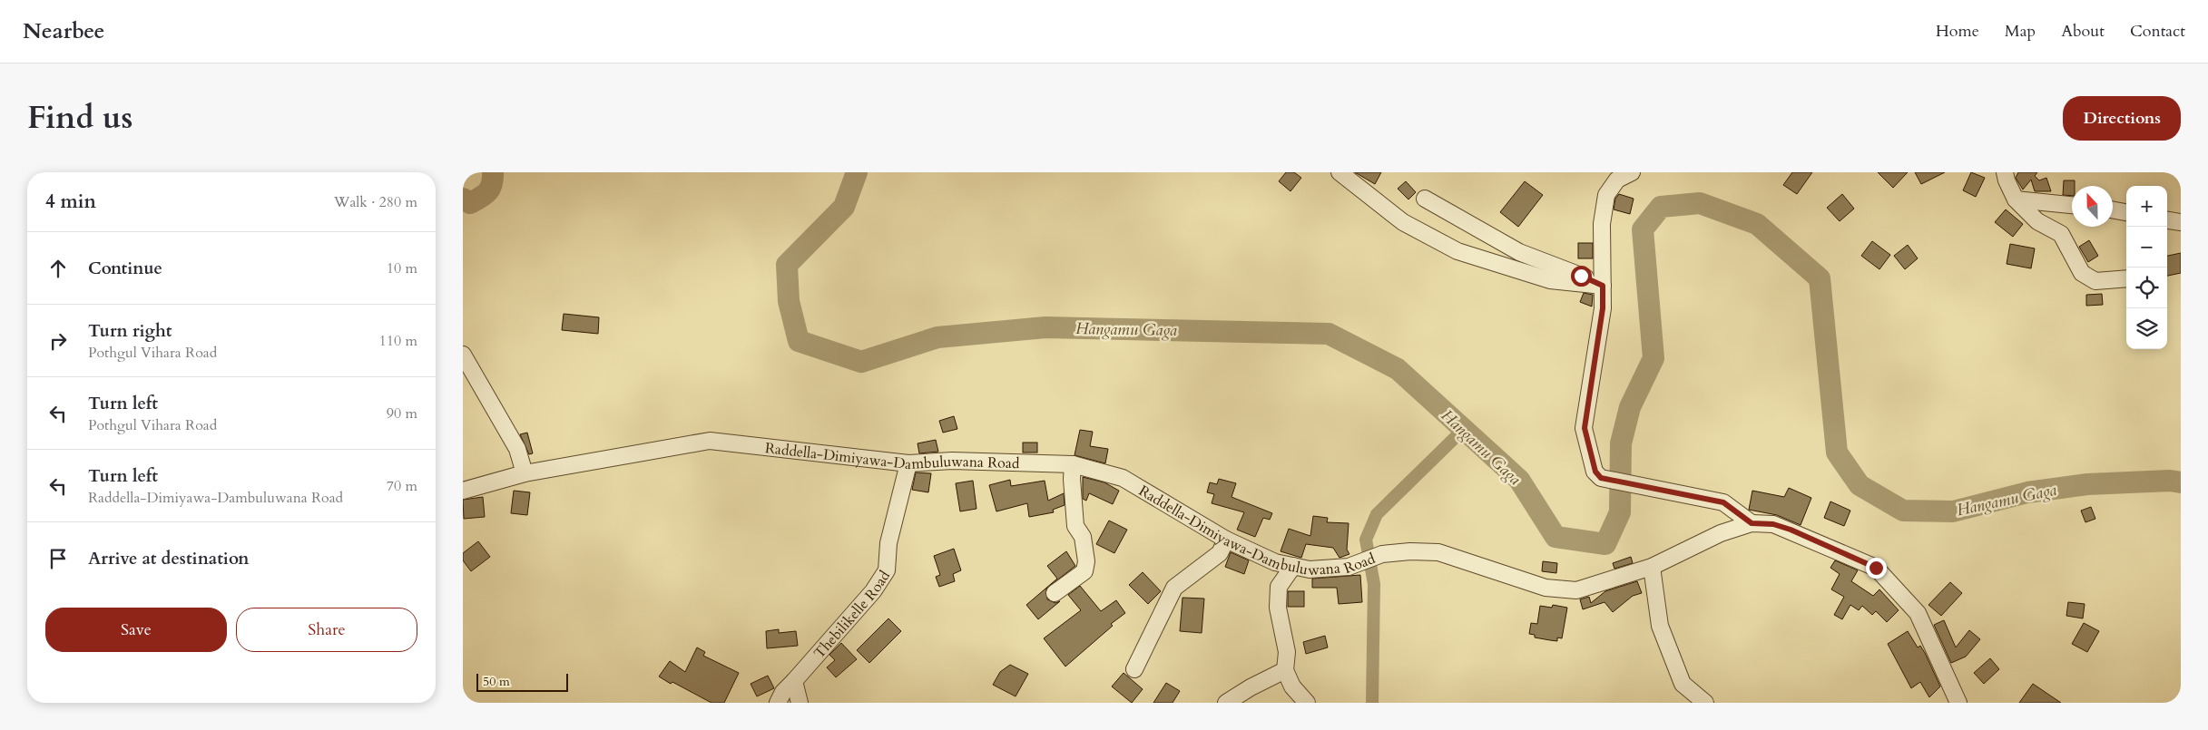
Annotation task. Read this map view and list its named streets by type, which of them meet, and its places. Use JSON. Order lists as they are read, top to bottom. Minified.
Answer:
{"streets":{"street":["Raddella-Dimiyawa-Dambuluwana Road","Thebilikelle Road"]},"crossings":[["Raddella-Dimiyawa-Dambuluwana Road","Thebilikelle Road"]],"water":["Hangamu Gaga"],"scale_bar":"50 m","north":"top","page":{"header":"Nearbee","nav":["Home","Map","About","Contact"],"title":"Find us","buttons":["Directions",["Save","Share"]],"heading":["4 min","Walk · 280 m"],"map_buttons":["+","−"],"list":[["Continue","10 m"],["Turn right","Pothgul Vihara Road","110 m"],["Turn left","Pothgul Vihara Road","90 m"],["Turn left","Raddella-Dimiyawa-Dambuluwana Road","70 m"],"Arrive at destination"],"scale":"50 m"}}
